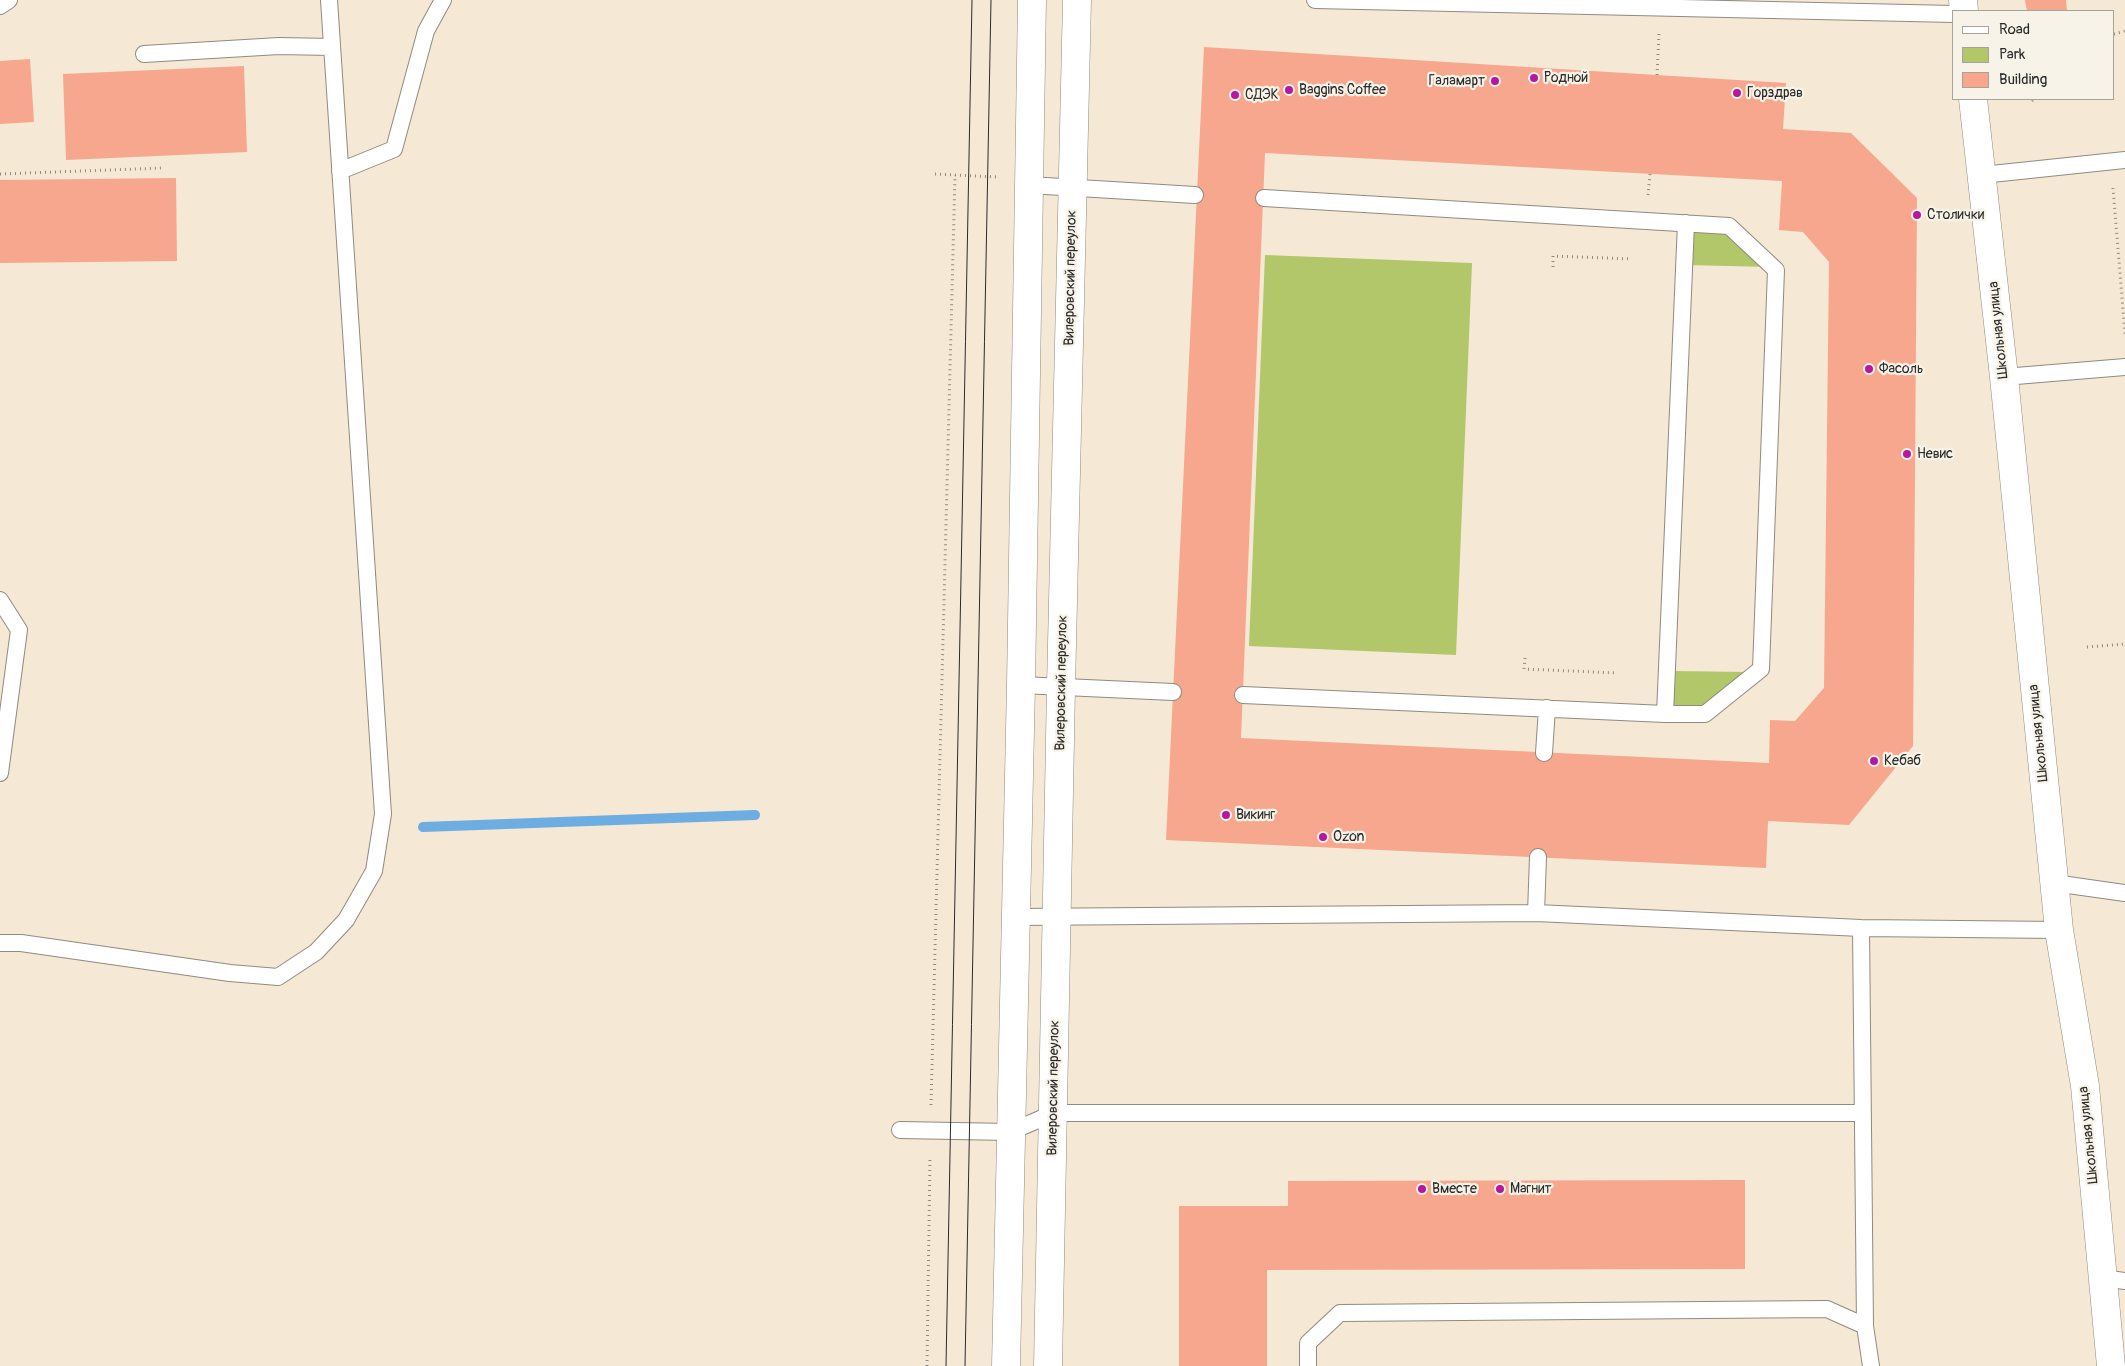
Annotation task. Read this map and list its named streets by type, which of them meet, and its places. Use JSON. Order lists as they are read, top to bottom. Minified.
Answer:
{"streets":{"street":["Вилеровский переулок","Школьная улица"]},"places":["Родной","Галамарт","Baggins Coffee","Горздрав","СДЭК","Столички","Фасоль","Невис","Кебаб","Викинг","Ozon","Вместе","Магнит"],"legend":["Road","Park","Building"]}
